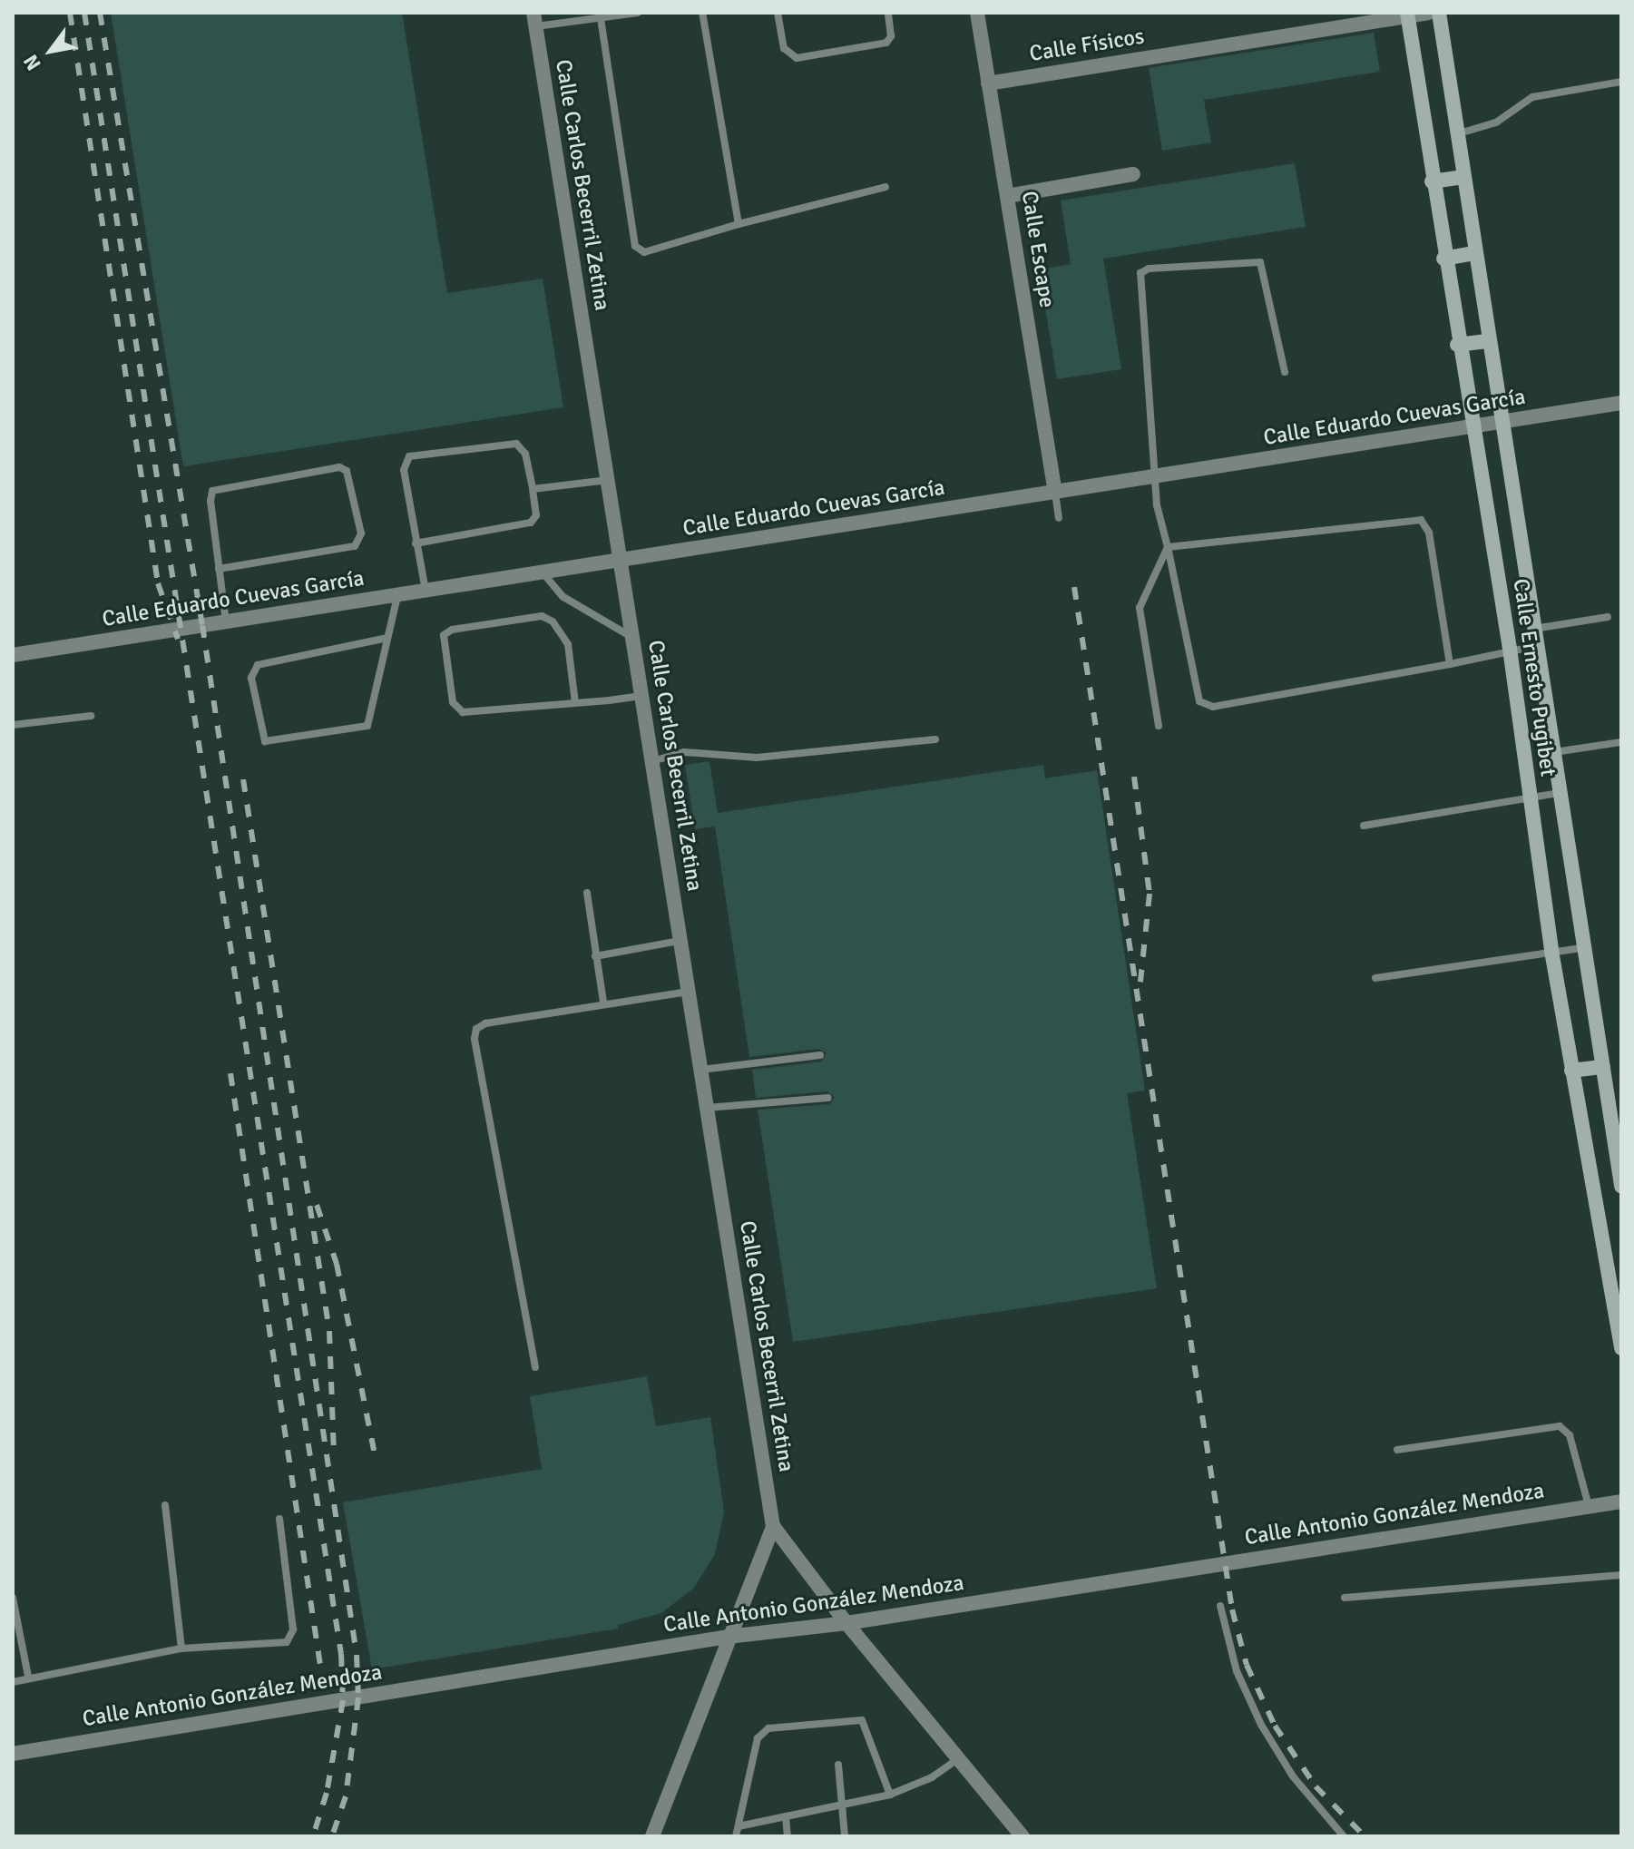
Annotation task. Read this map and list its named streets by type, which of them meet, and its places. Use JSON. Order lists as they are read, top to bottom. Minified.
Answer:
{"streets":{"street":["Calle Físicos","Calle Carlos Becerril Zetina","Calle Escape","Calle Eduardo Cuevas García","Calle Ernesto Pugibet","Calle Antonio González Mendoza"]},"crossings":[["Calle Físicos","Calle Escape"],["Calle Físicos","Calle Ernesto Pugibet"],["Calle Carlos Becerril Zetina","Calle Eduardo Cuevas García"],["Calle Carlos Becerril Zetina","Calle Antonio González Mendoza"],["Calle Escape","Calle Eduardo Cuevas García"],["Calle Eduardo Cuevas García","Calle Ernesto Pugibet"]],"north":"bottom left"}
